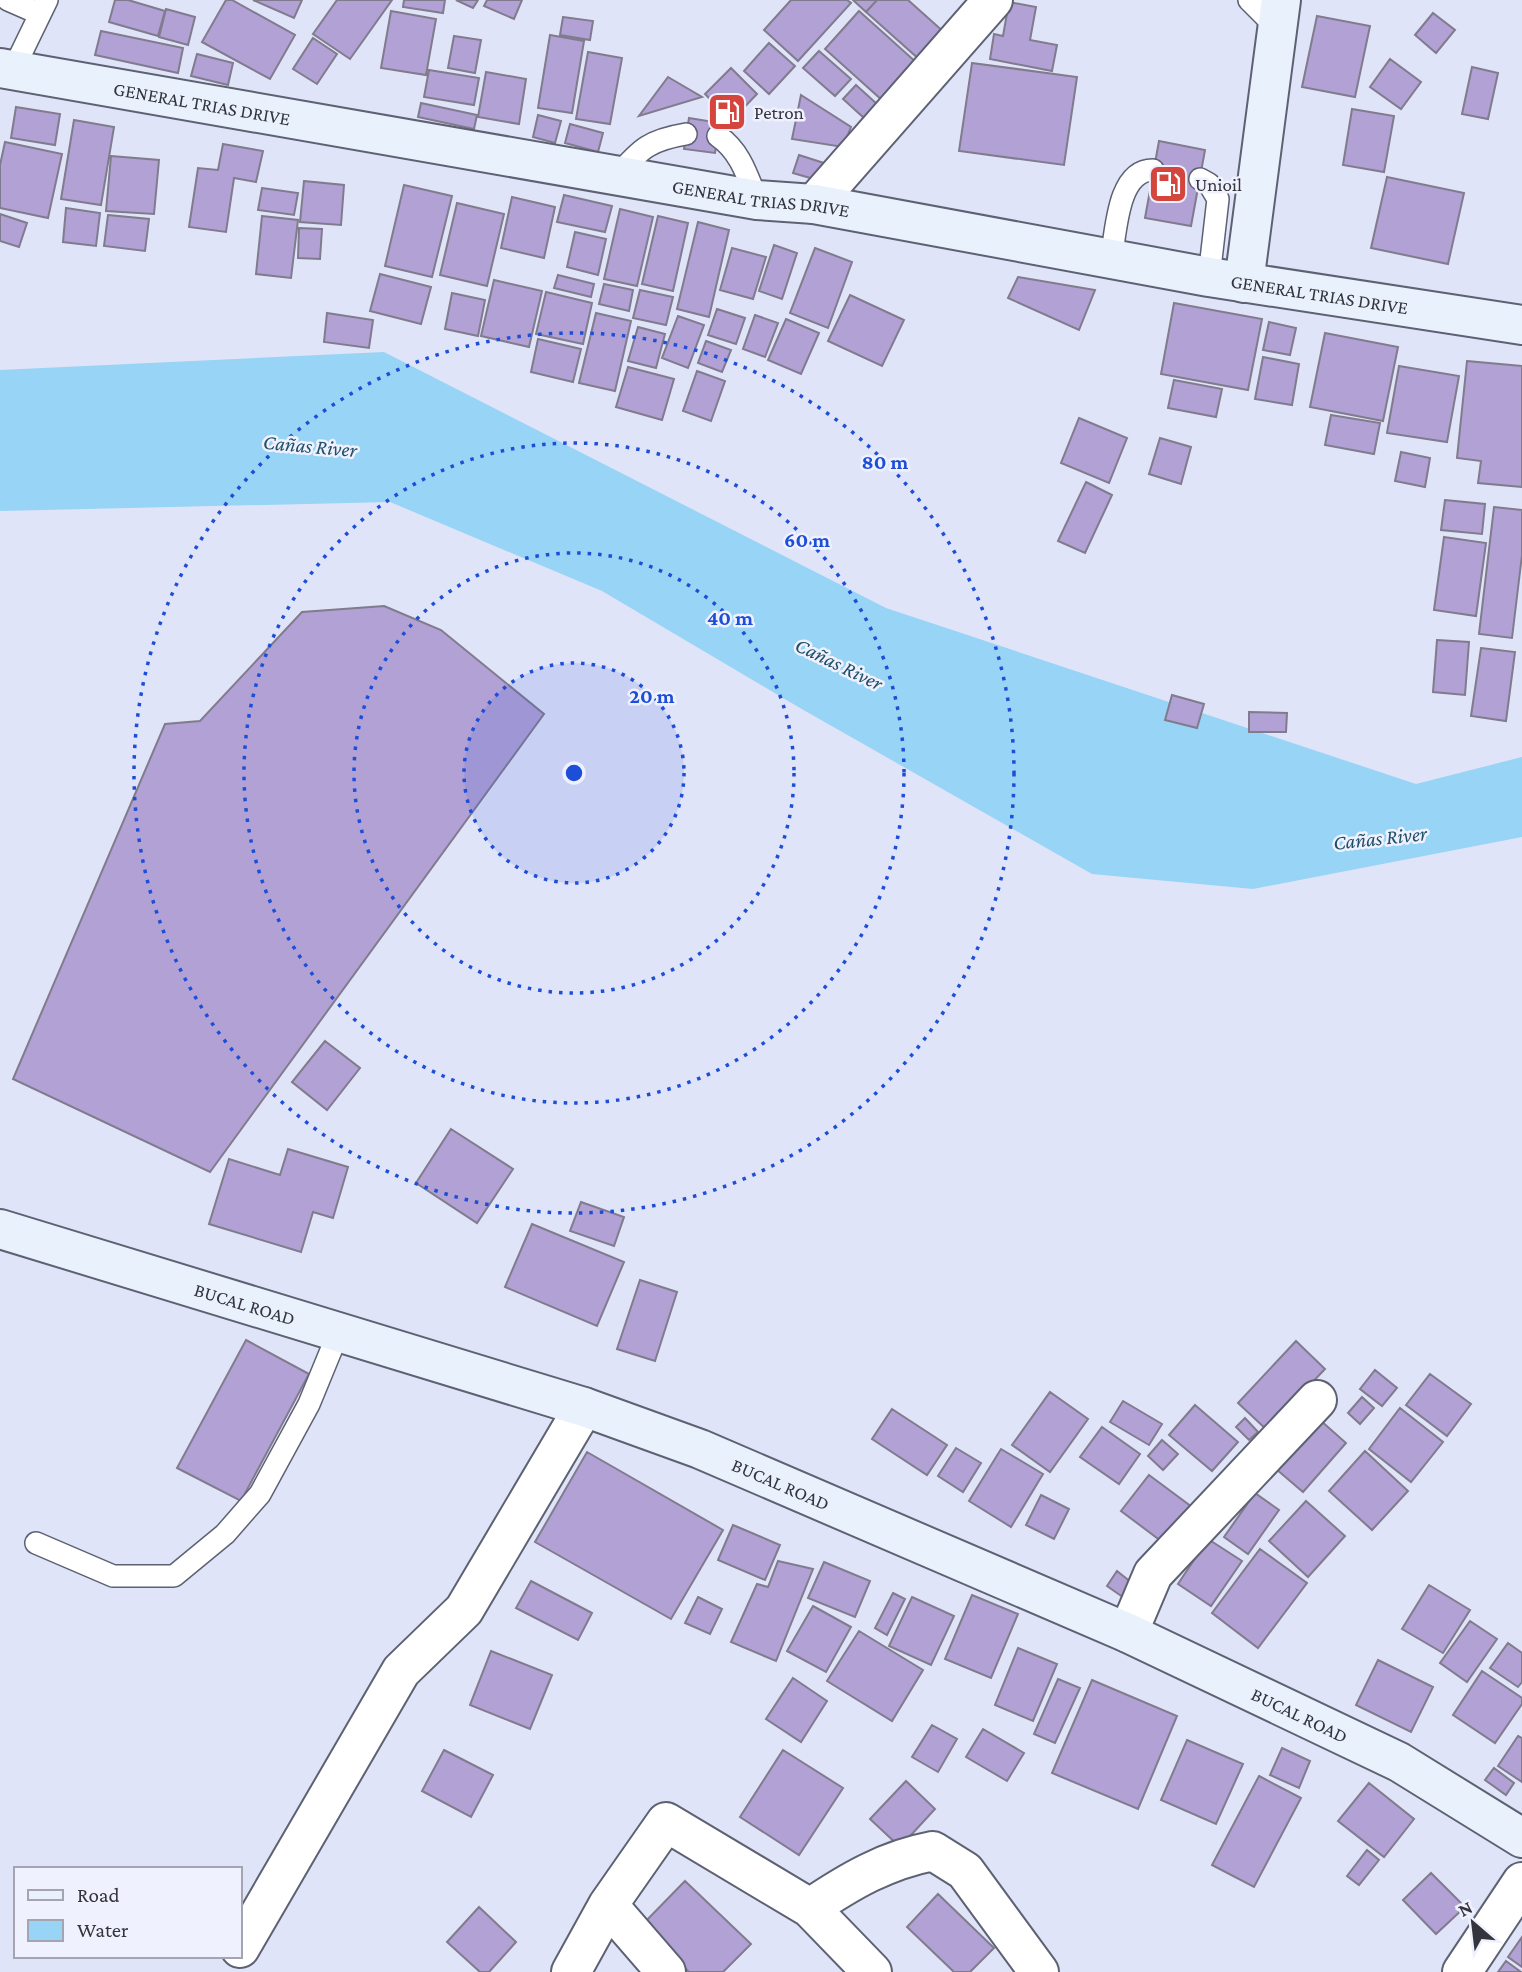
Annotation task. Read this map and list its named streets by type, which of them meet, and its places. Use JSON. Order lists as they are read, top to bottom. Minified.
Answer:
{"streets":{"street":["GENERAL TRIAS DRIVE","BUCAL ROAD"]},"water":["Cañas River"],"places":{"fuel station":["Petron","Unioil"]},"legend":["Road","Water"],"north":"top left","rings":["80 m","60 m","40 m","20 m"]}
